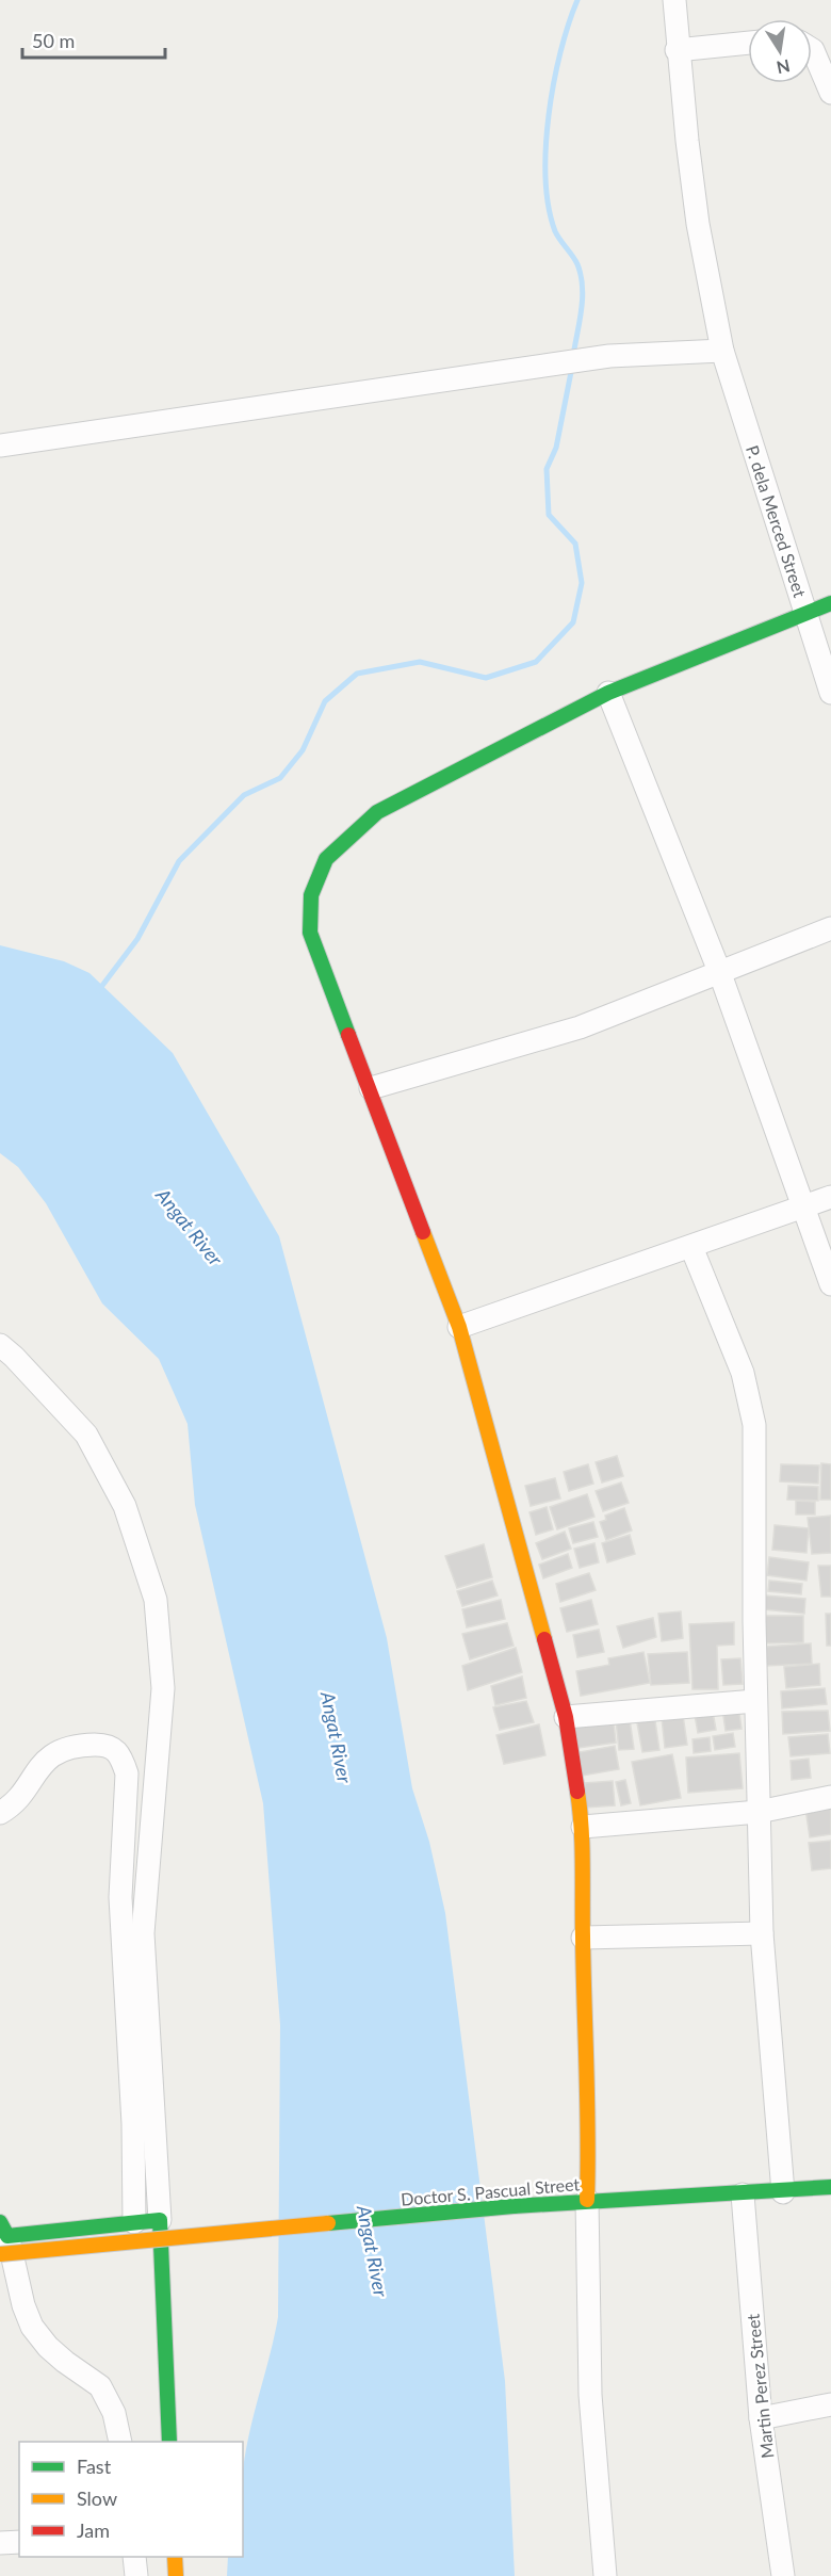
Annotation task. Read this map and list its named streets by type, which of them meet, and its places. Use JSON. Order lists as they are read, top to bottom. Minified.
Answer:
{"streets":{"street":["P. dela Merced Street","Doctor S. Pascual Street","Martin Perez Street"]},"crossings":[["Doctor S. Pascual Street","Martin Perez Street"]],"water":["Angat River"],"legend":["Fast","Slow","Jam"],"scale_bar":"50 m","north":"bottom"}
